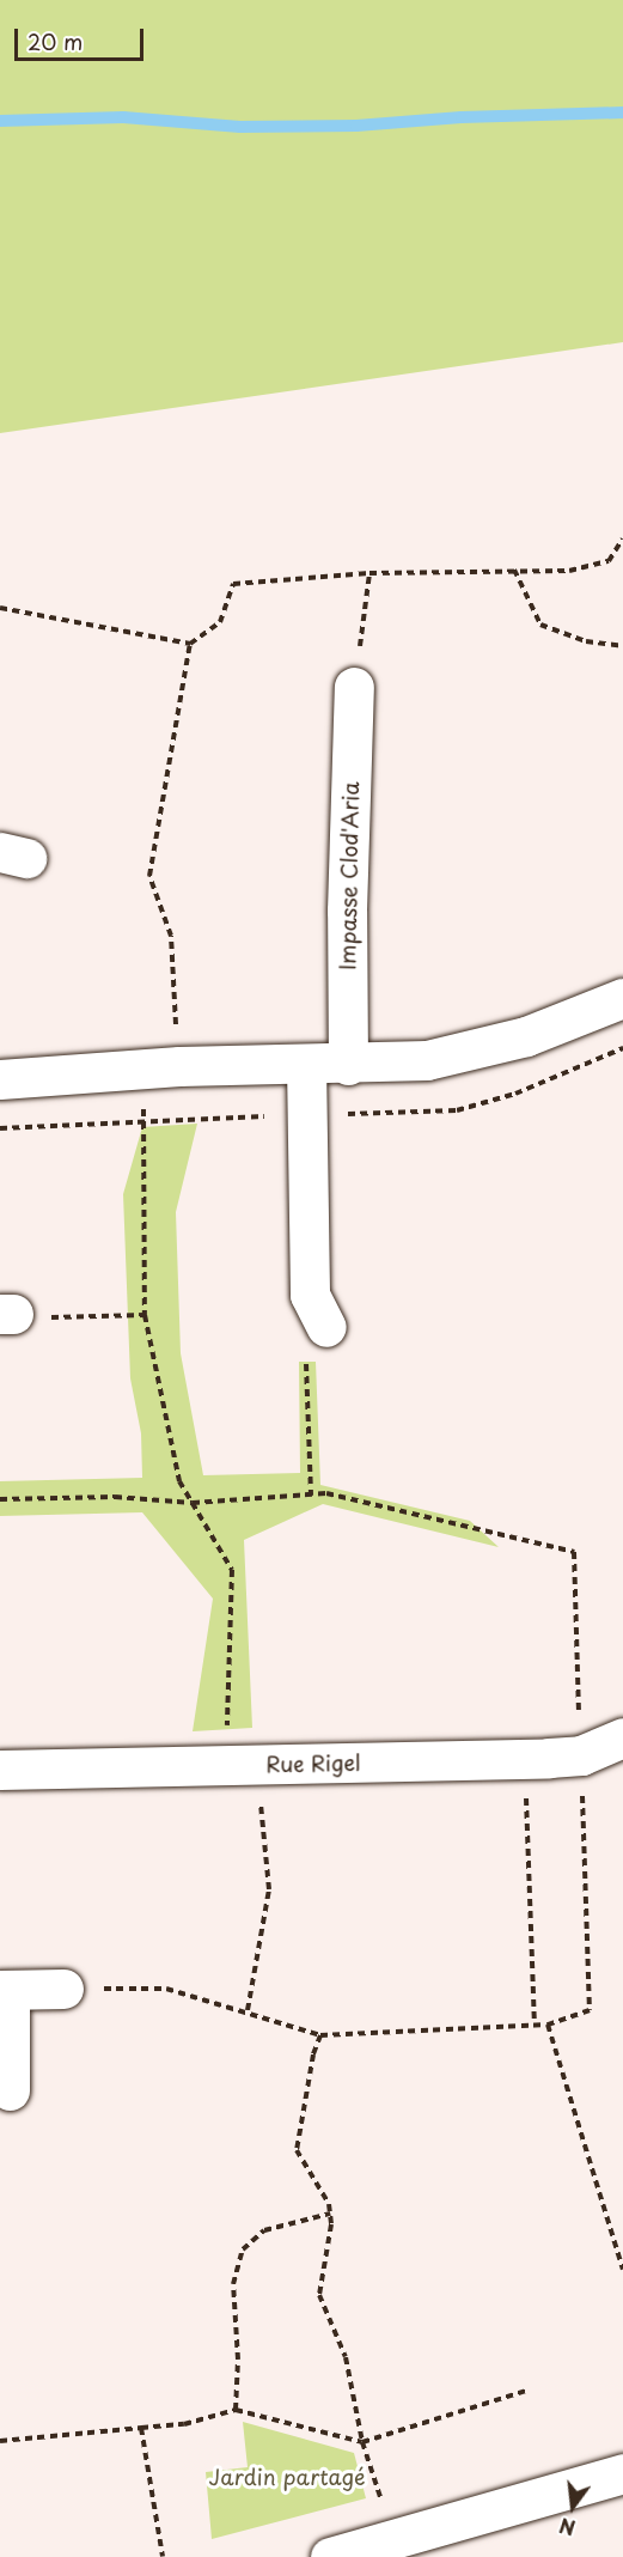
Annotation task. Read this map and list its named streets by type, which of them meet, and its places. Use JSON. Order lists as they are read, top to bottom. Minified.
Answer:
{"streets":{"street":["Impasse Clod'Aria","Rue Rigel"]},"parks":["Jardin partagé"],"scale_bar":"20 m","north":"bottom"}
